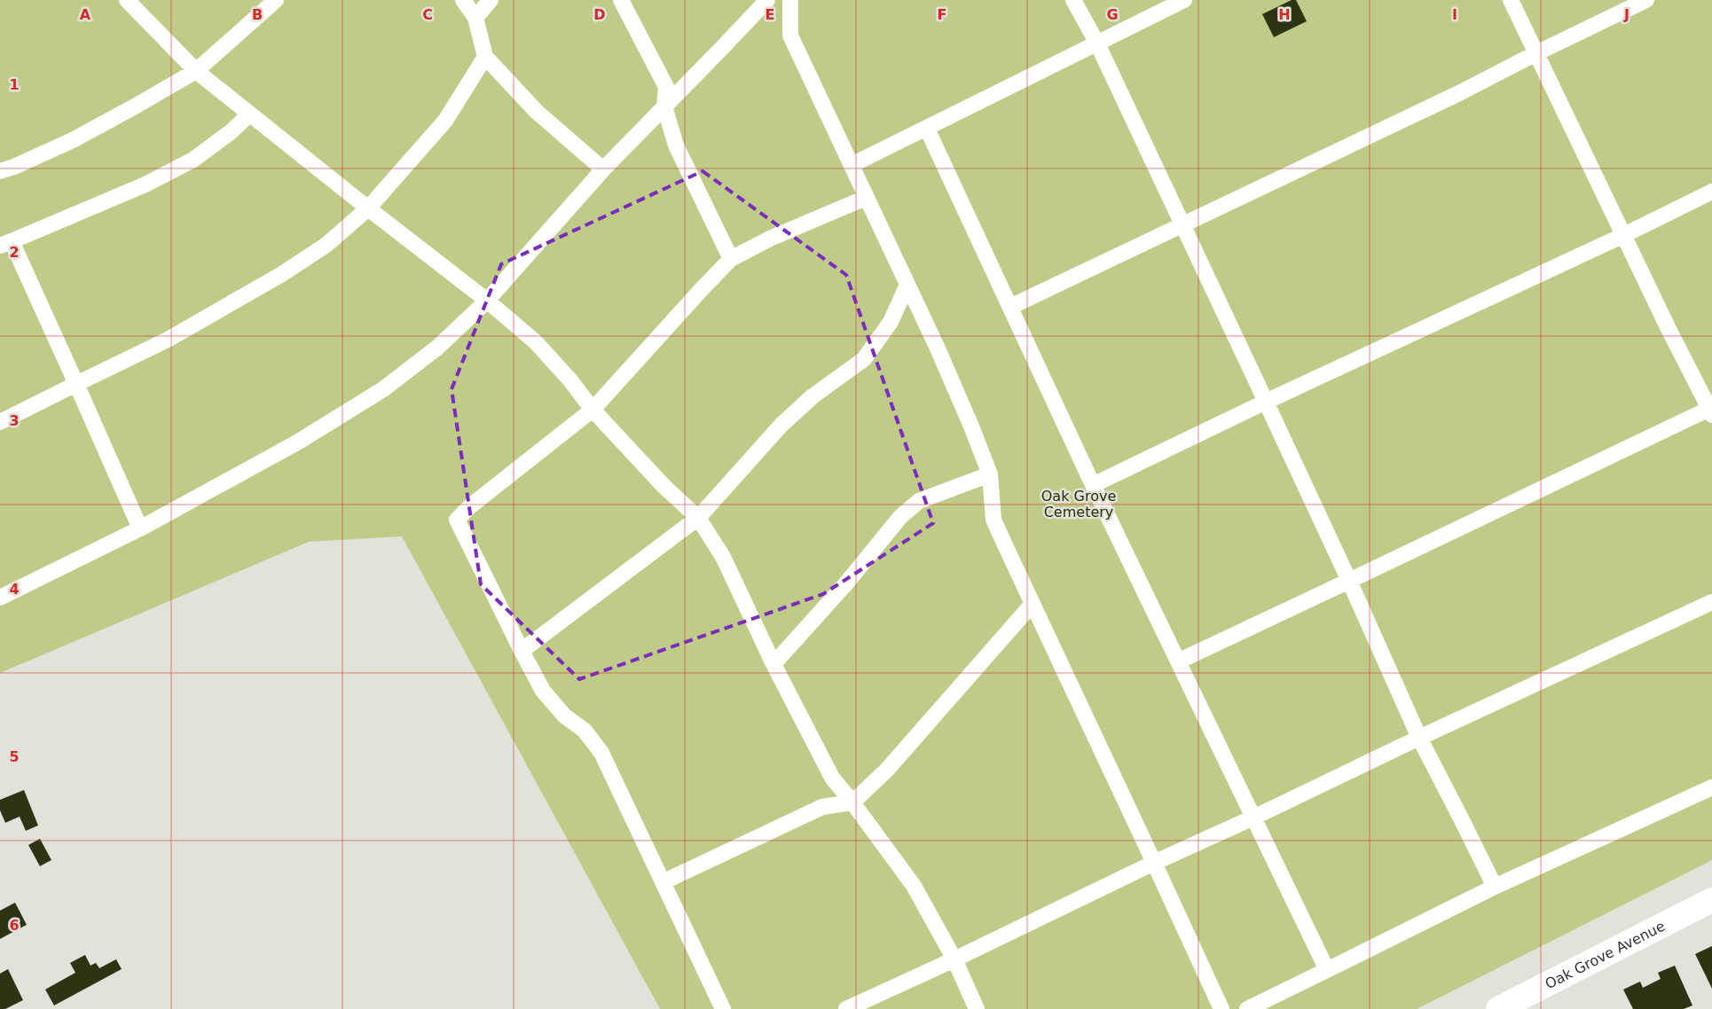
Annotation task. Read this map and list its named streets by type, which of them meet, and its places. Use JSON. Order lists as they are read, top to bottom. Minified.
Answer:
{"streets":{"street":["Oak Grove Avenue"]},"parks":["Oak Grove Cemetery"],"grid":{"columns":["A","B","C","D","E","F","G","H","I","J"],"rows":["1","2","3","4","5","6"]}}
